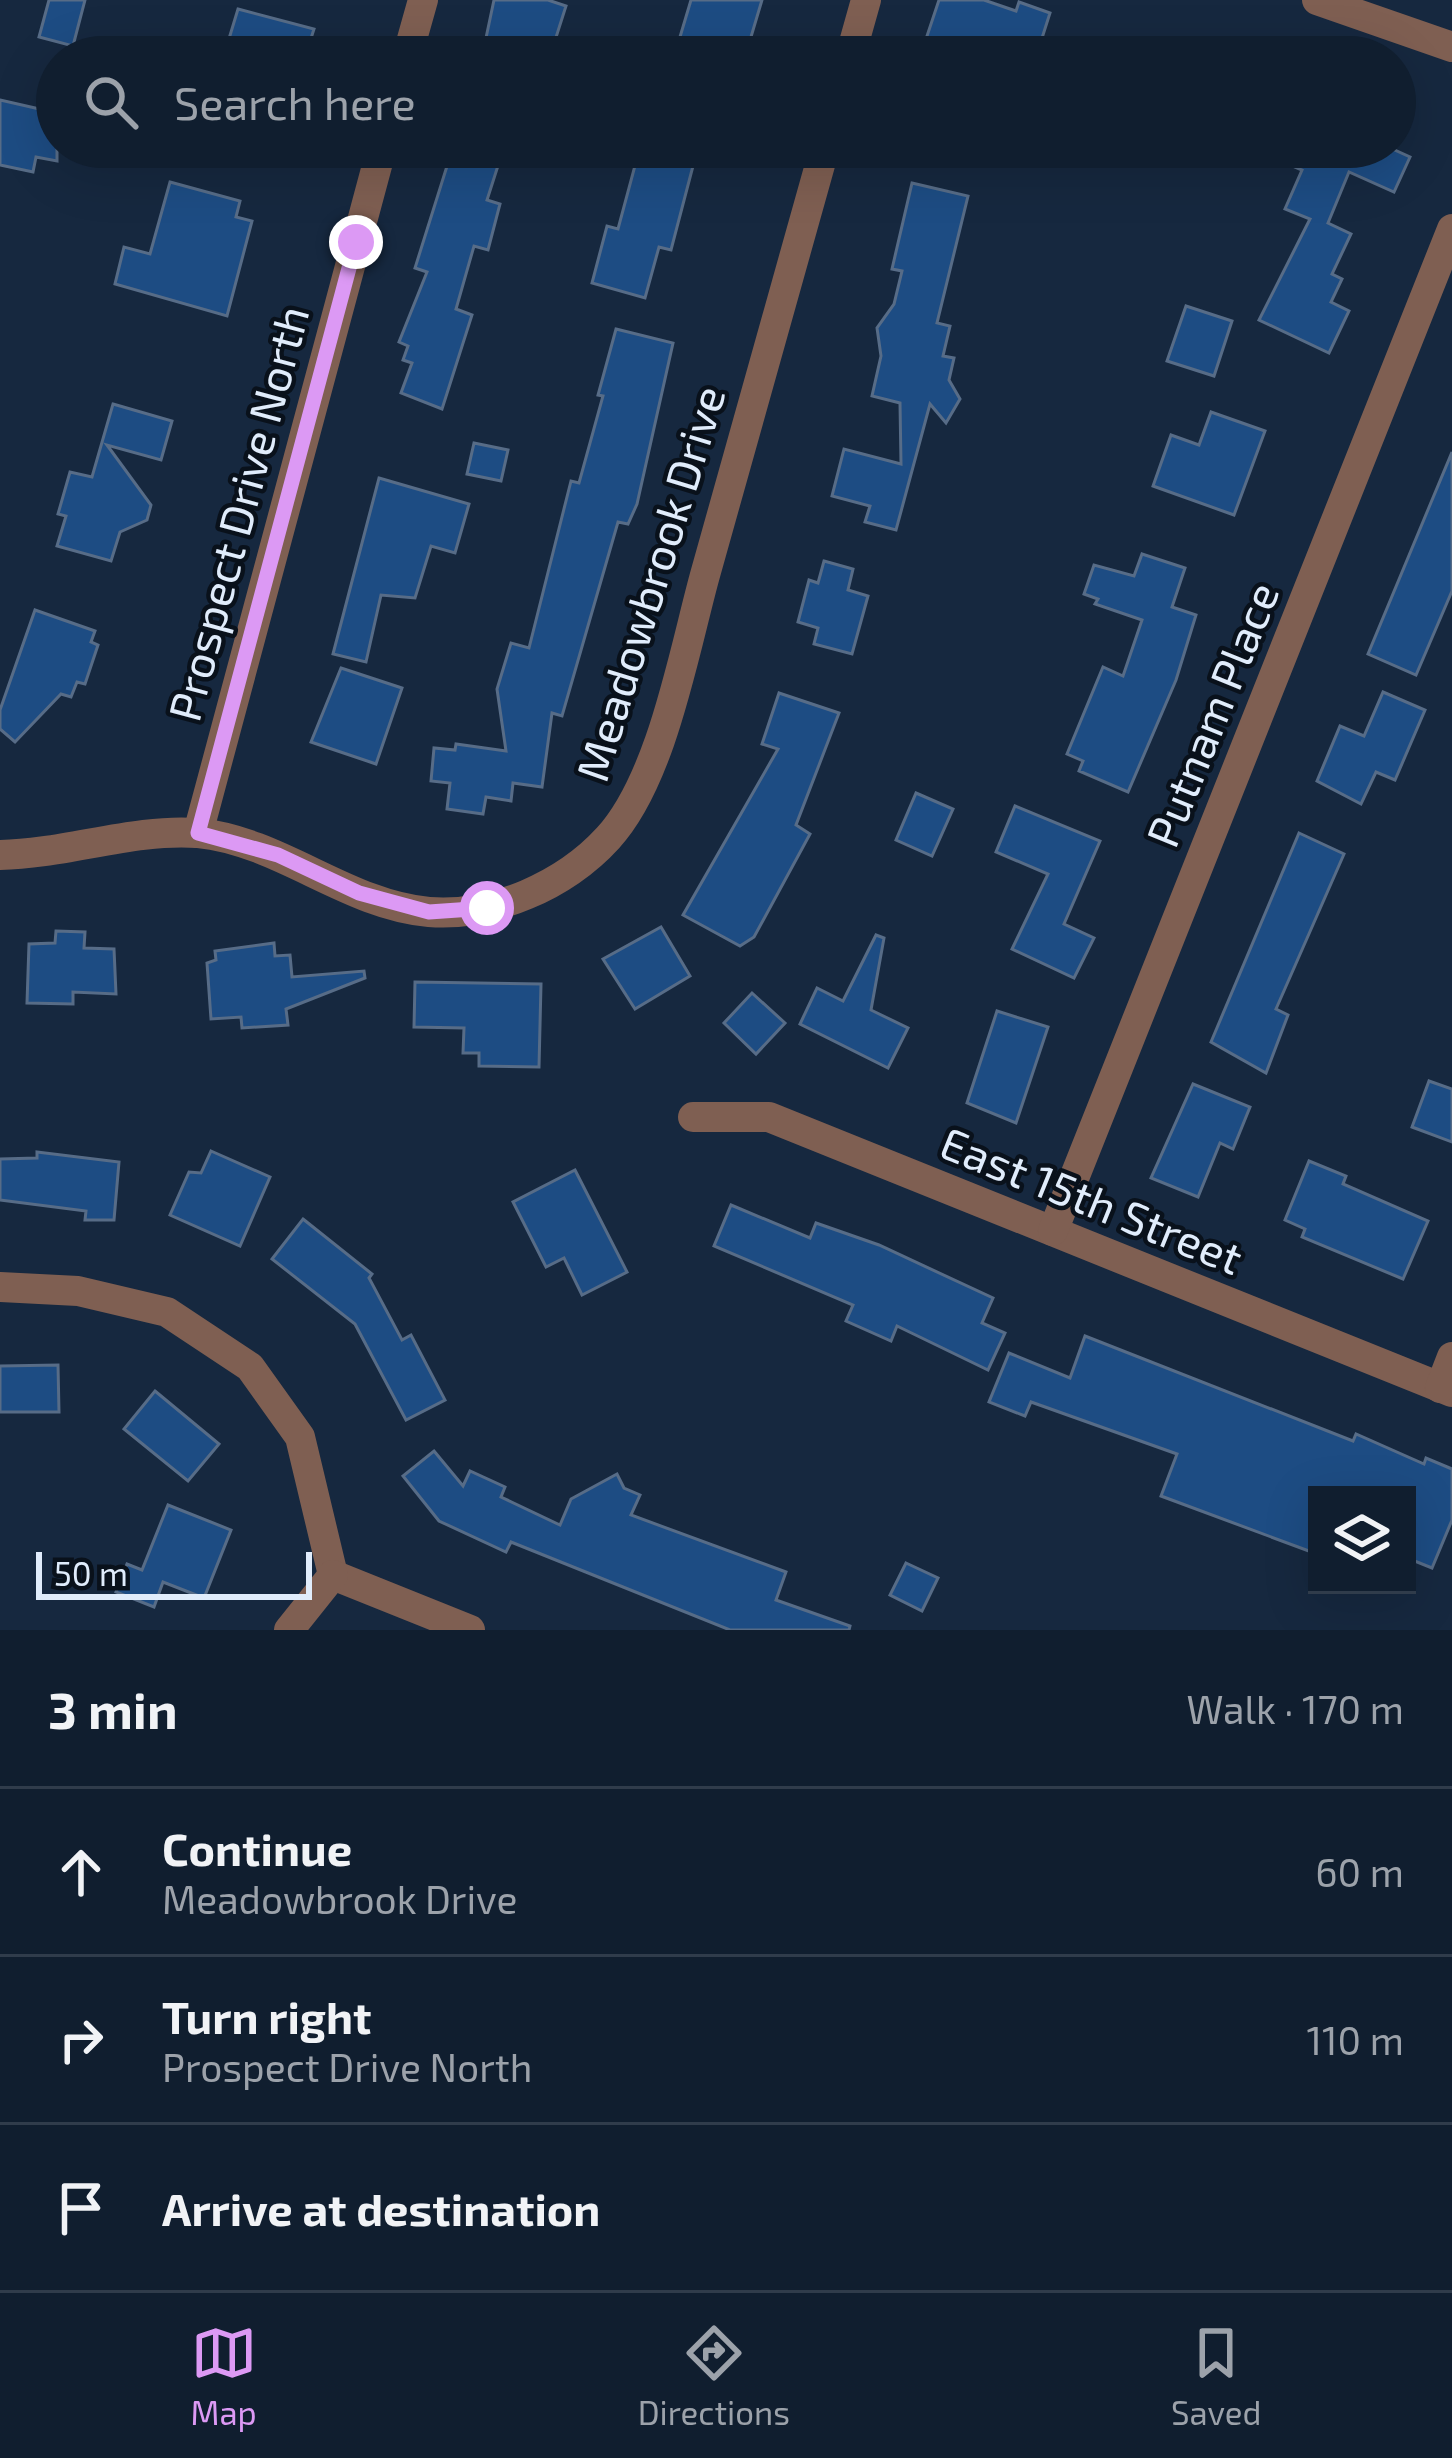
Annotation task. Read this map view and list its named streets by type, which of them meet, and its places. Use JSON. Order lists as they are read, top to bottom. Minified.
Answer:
{"streets":{"street":["Prospect Drive North","Meadowbrook Drive","Putnam Place","East 15th Street"]},"crossings":[["Prospect Drive North","Meadowbrook Drive"],["Putnam Place","East 15th Street"]],"scale_bar":"50 m","page":{"search":"Search here","scale":"50 m","heading":["3 min","Walk · 170 m"],"list":[["Continue","Meadowbrook Drive","60 m"],["Turn right","Prospect Drive North","110 m"],"Arrive at destination"],"nav":["Map","Directions","Saved"]}}
